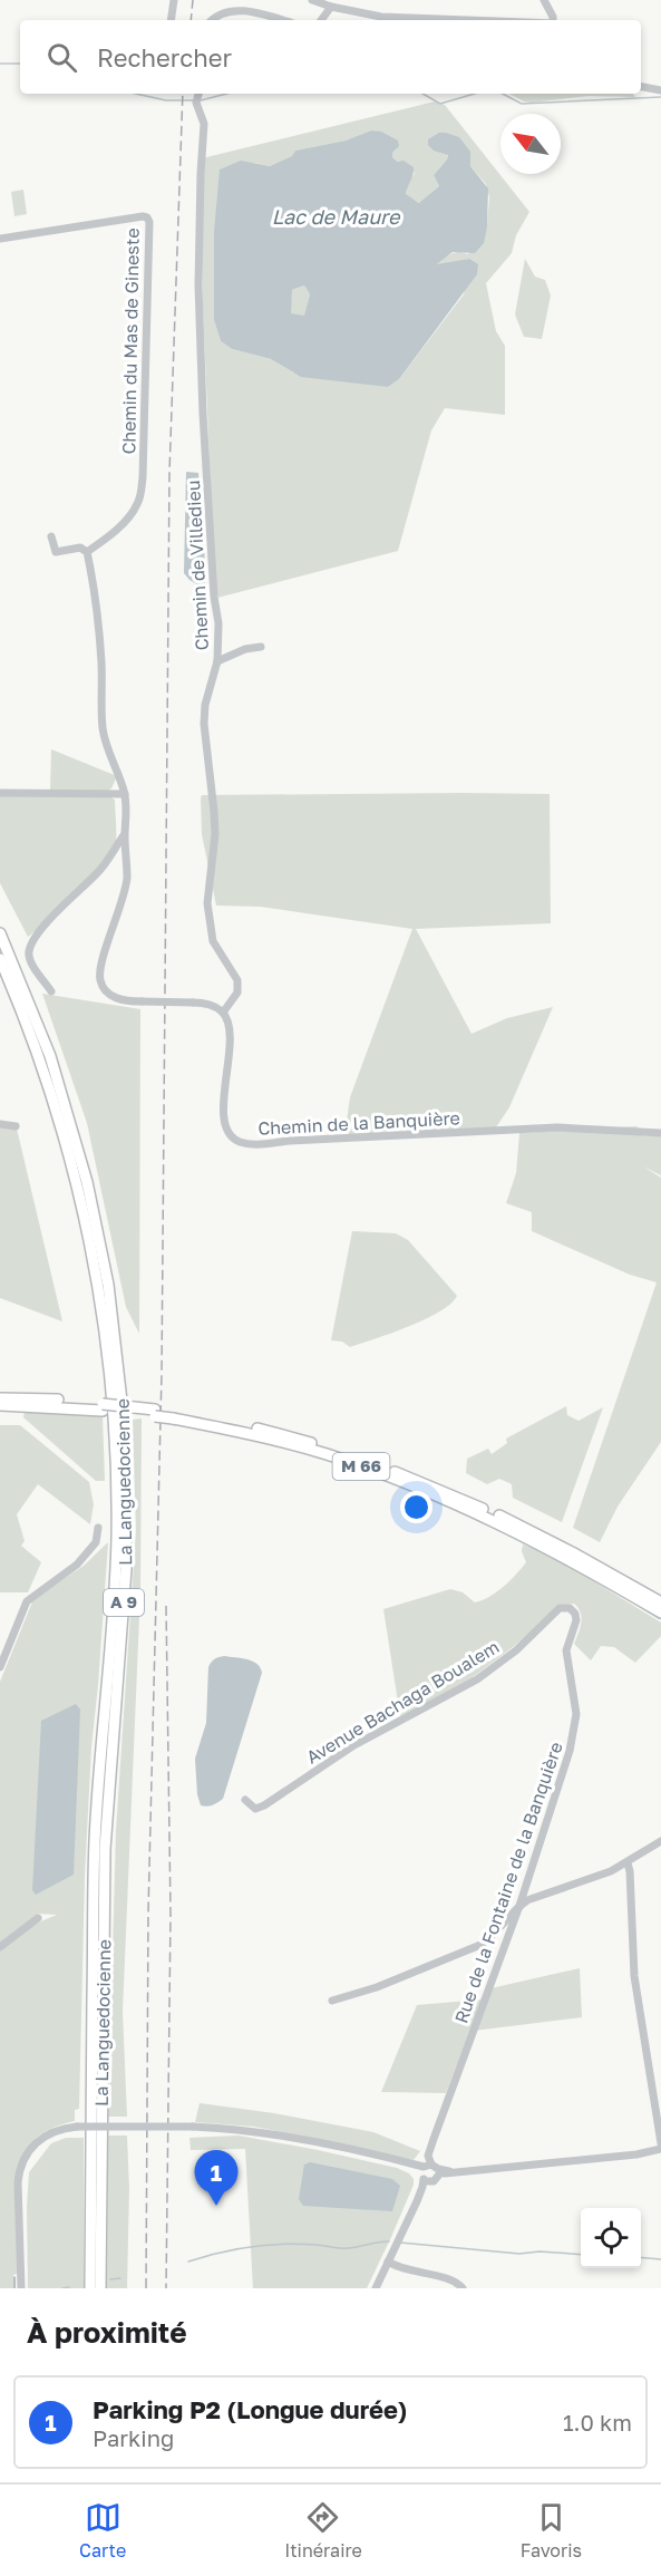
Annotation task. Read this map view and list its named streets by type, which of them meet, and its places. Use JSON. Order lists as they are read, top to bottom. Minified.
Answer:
{"streets":{"highway":["M 66","La Languedocienne","A 9"],"street":["Chemin du Mas de Gineste","Chemin de Villedieu","Chemin de la Banquière","Avenue Bachaga Boualem","Rue de la Fontaine de la Banquière"]},"crossings":[["Chemin de Villedieu","Chemin de la Banquière"],["Avenue Bachaga Boualem","Rue de la Fontaine de la Banquière"]],"water":["Lac de Maure"],"north":"top left","page":{"search":"Rechercher","pins":"1","heading":"À proximité","list":[{"mark":"1","name":"Parking P2 (Longue durée)","note":"Parking","value":"1.0 km"}],"nav":["Carte","Itinéraire","Favoris"]}}
